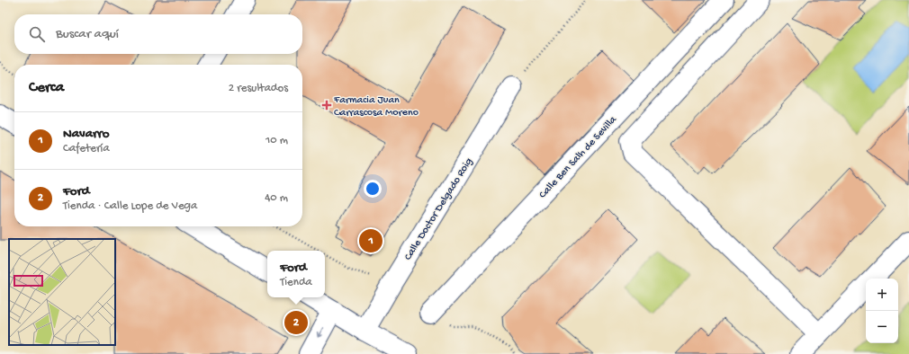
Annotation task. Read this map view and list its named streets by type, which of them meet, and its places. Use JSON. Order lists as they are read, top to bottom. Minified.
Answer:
{"streets":{"street":["Calle Ben Salh de Sevilla","Calle Doctor Delgado Roig"]},"places":{"health":["Farmacia Juan Carrascosa Moreno"]},"page":{"search":"Buscar aquí","heading":["Cerca","2 resultados"],"list":[{"mark":"1","name":"Navarro","note":"Cafetería","value":"10 m"},{"mark":"2","name":"Ford","note":"Tienda · Calle Lope de Vega","value":"40 m"}],"pins":["1","2"],"popup":["Ford","Tienda"],"map_buttons":["+","−"]}}
